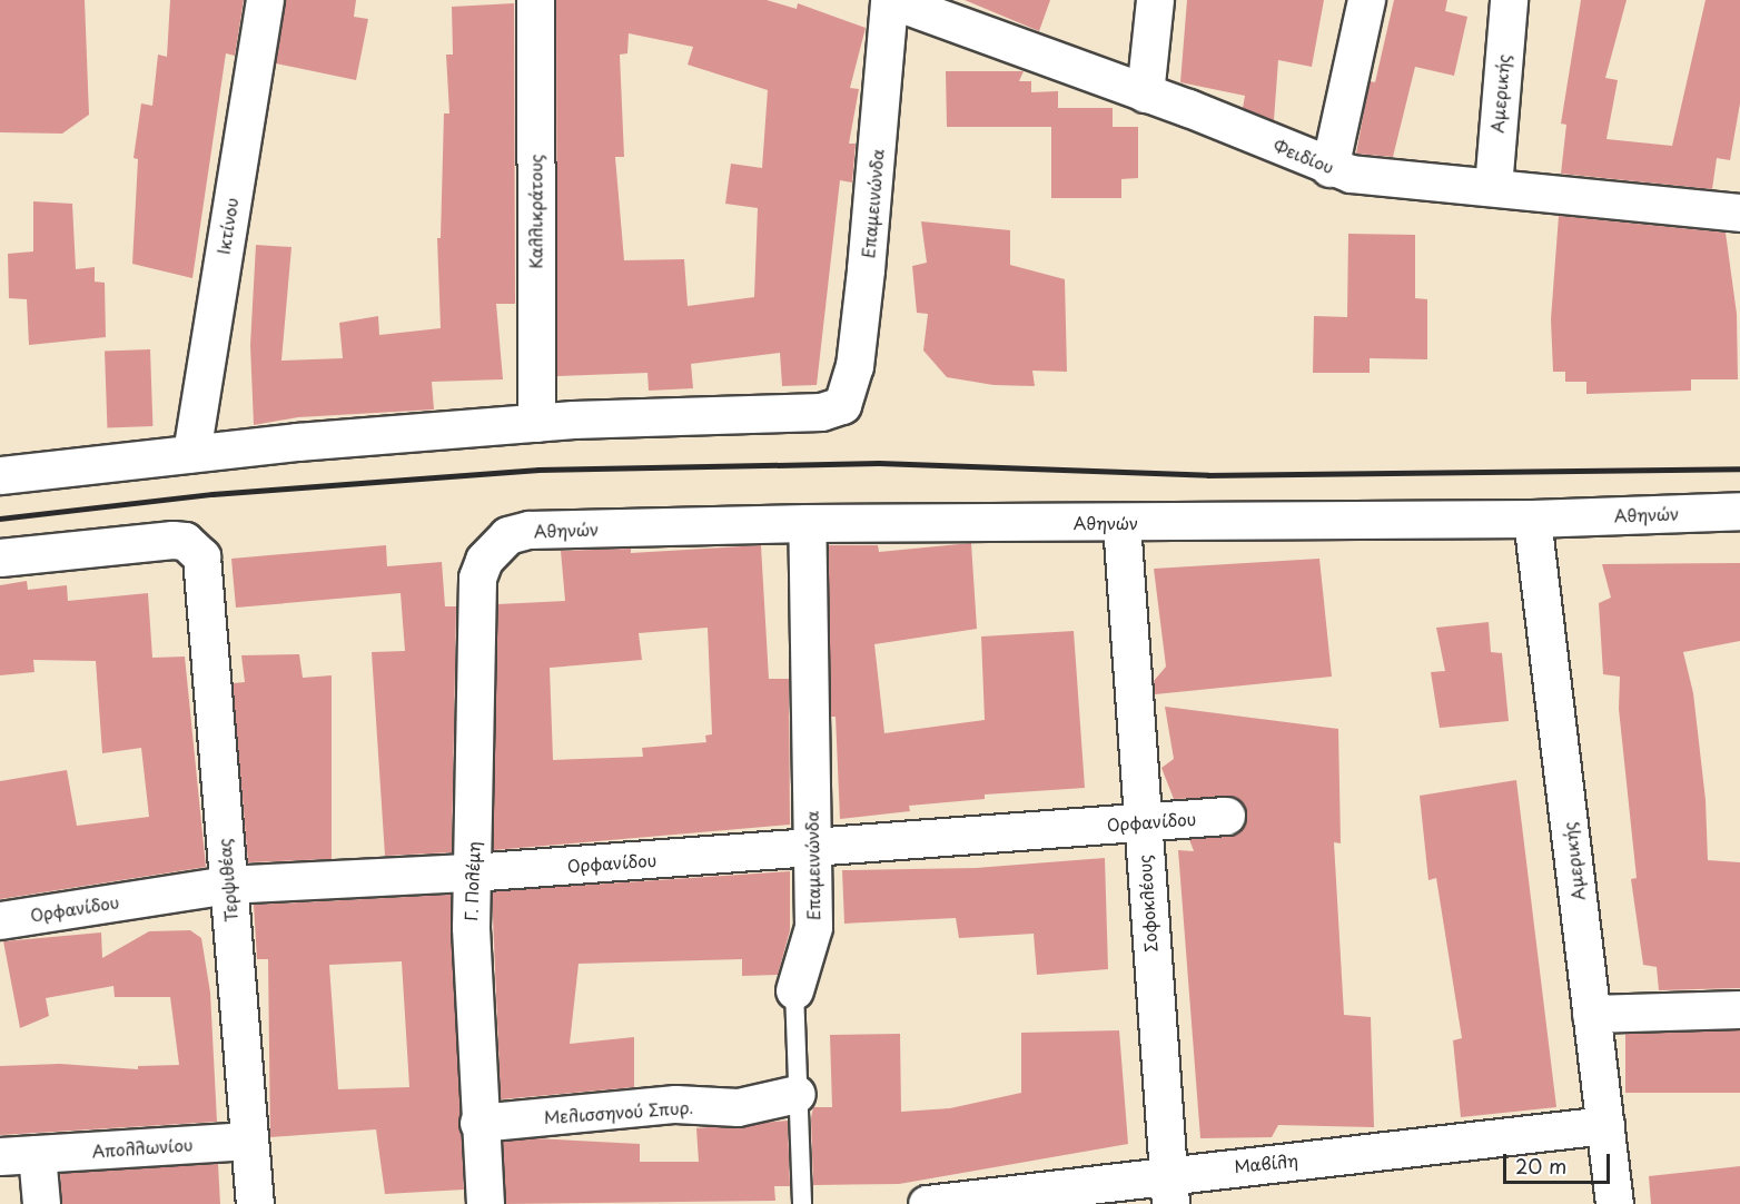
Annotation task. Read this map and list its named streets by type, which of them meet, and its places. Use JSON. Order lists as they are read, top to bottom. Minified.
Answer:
{"streets":{"street":["Αμερικής","Φειδίου","Επαμεινώνδα","Καλλικράτους","Ικτίνου","Αθηνών","Ορφανίδου","Τερψιθέας","Γ. Πολέμη","Σοφοκλέους","Μελισσηνού Σπυρ.","Απολλωνίου","Μαβίλη"]},"crossings":[["Αμερικής","Φειδίου"],["Αμερικής","Αθηνών"],["Αμερικής","Μαβίλη"],["Φειδίου","Επαμεινώνδα"],["Επαμεινώνδα","Καλλικράτους"],["Επαμεινώνδα","Αθηνών"],["Επαμεινώνδα","Ορφανίδου"],["Επαμεινώνδα","Μελισσηνού Σπυρ."],["Αθηνών","Γ. Πολέμη"],["Αθηνών","Σοφοκλέους"],["Ορφανίδου","Τερψιθέας"],["Ορφανίδου","Γ. Πολέμη"],["Ορφανίδου","Σοφοκλέους"],["Τερψιθέας","Απολλωνίου"],["Γ. Πολέμη","Μελισσηνού Σπυρ."],["Σοφοκλέους","Μαβίλη"]],"scale_bar":"20 m"}
